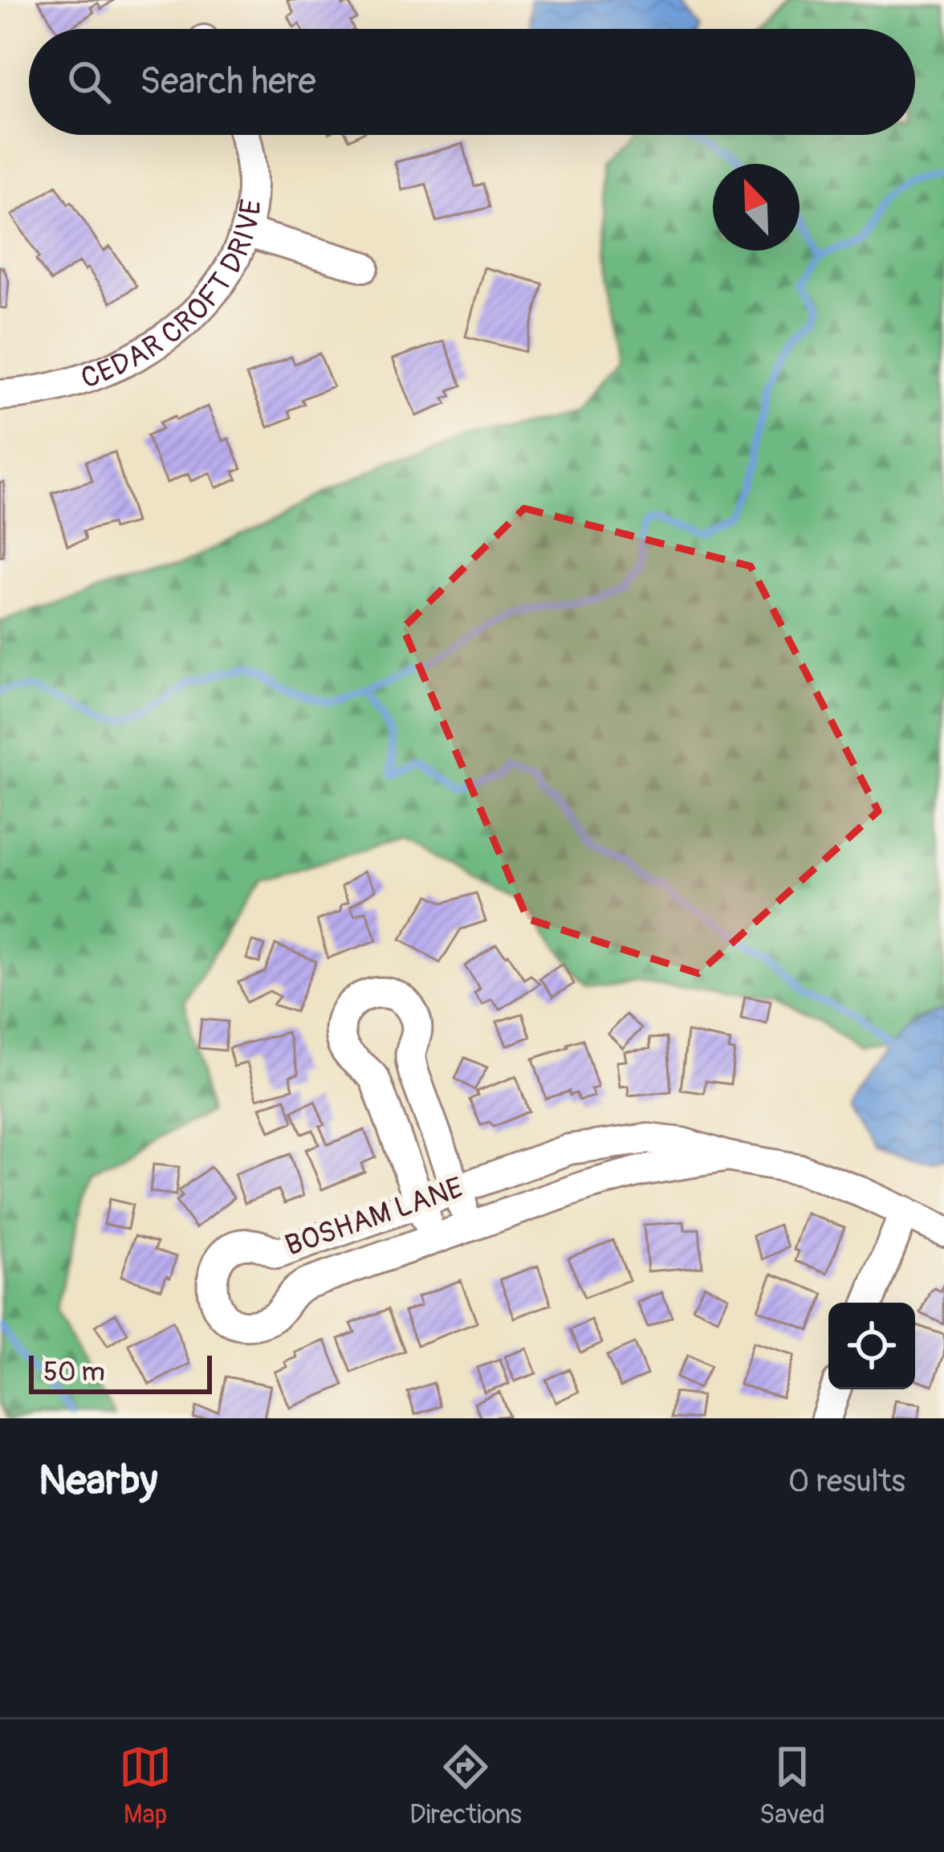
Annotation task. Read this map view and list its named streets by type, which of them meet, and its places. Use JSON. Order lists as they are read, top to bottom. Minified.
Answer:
{"streets":{"street":["CEDAR CROFT DRIVE","BOSHAM LANE"]},"scale_bar":"50 m","north":"top left","page":{"search":"Search here","scale":"50 m","heading":["Nearby","0 results"],"nav":["Map","Directions","Saved"]}}
